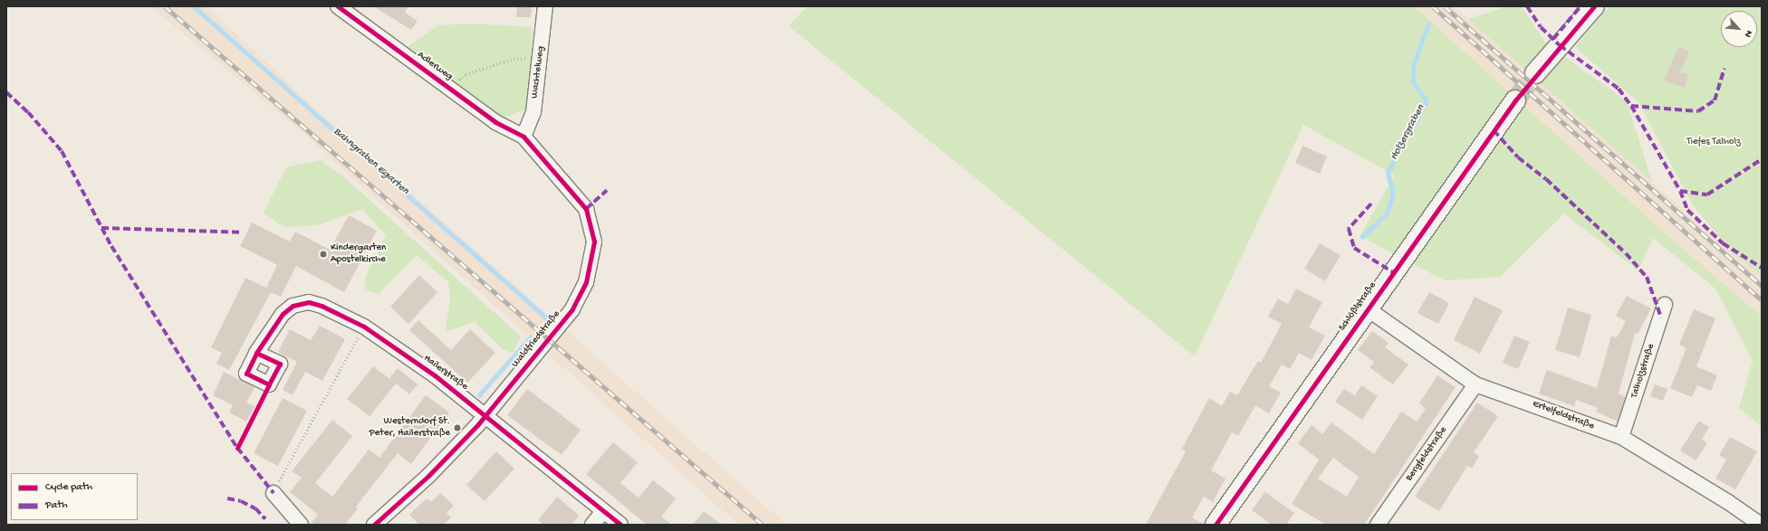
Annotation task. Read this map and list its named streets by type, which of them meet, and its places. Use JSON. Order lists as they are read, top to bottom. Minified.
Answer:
{"streets":{"street":["Adlerweg","Wachtelweg","Schlößlstraße","Waldfriedstraße","Talholzstraße","Hailerstraße","Ertelfeldstraße","Bergfeldstraße"]},"crossings":[["Adlerweg","Wachtelweg"],["Adlerweg","Waldfriedstraße"],["Wachtelweg","Waldfriedstraße"],["Schlößlstraße","Ertelfeldstraße"],["Waldfriedstraße","Hailerstraße"],["Talholzstraße","Ertelfeldstraße"],["Ertelfeldstraße","Bergfeldstraße"]],"water":["Holzergraben","Bahngraben Egarten"],"parks":["Tiefes Talholz"],"places":["Kindergarten Apostelkirche","Westerndorf St. Peter, Hailerstraße"],"legend":["Cycle path","Path"],"north":"bottom right"}
